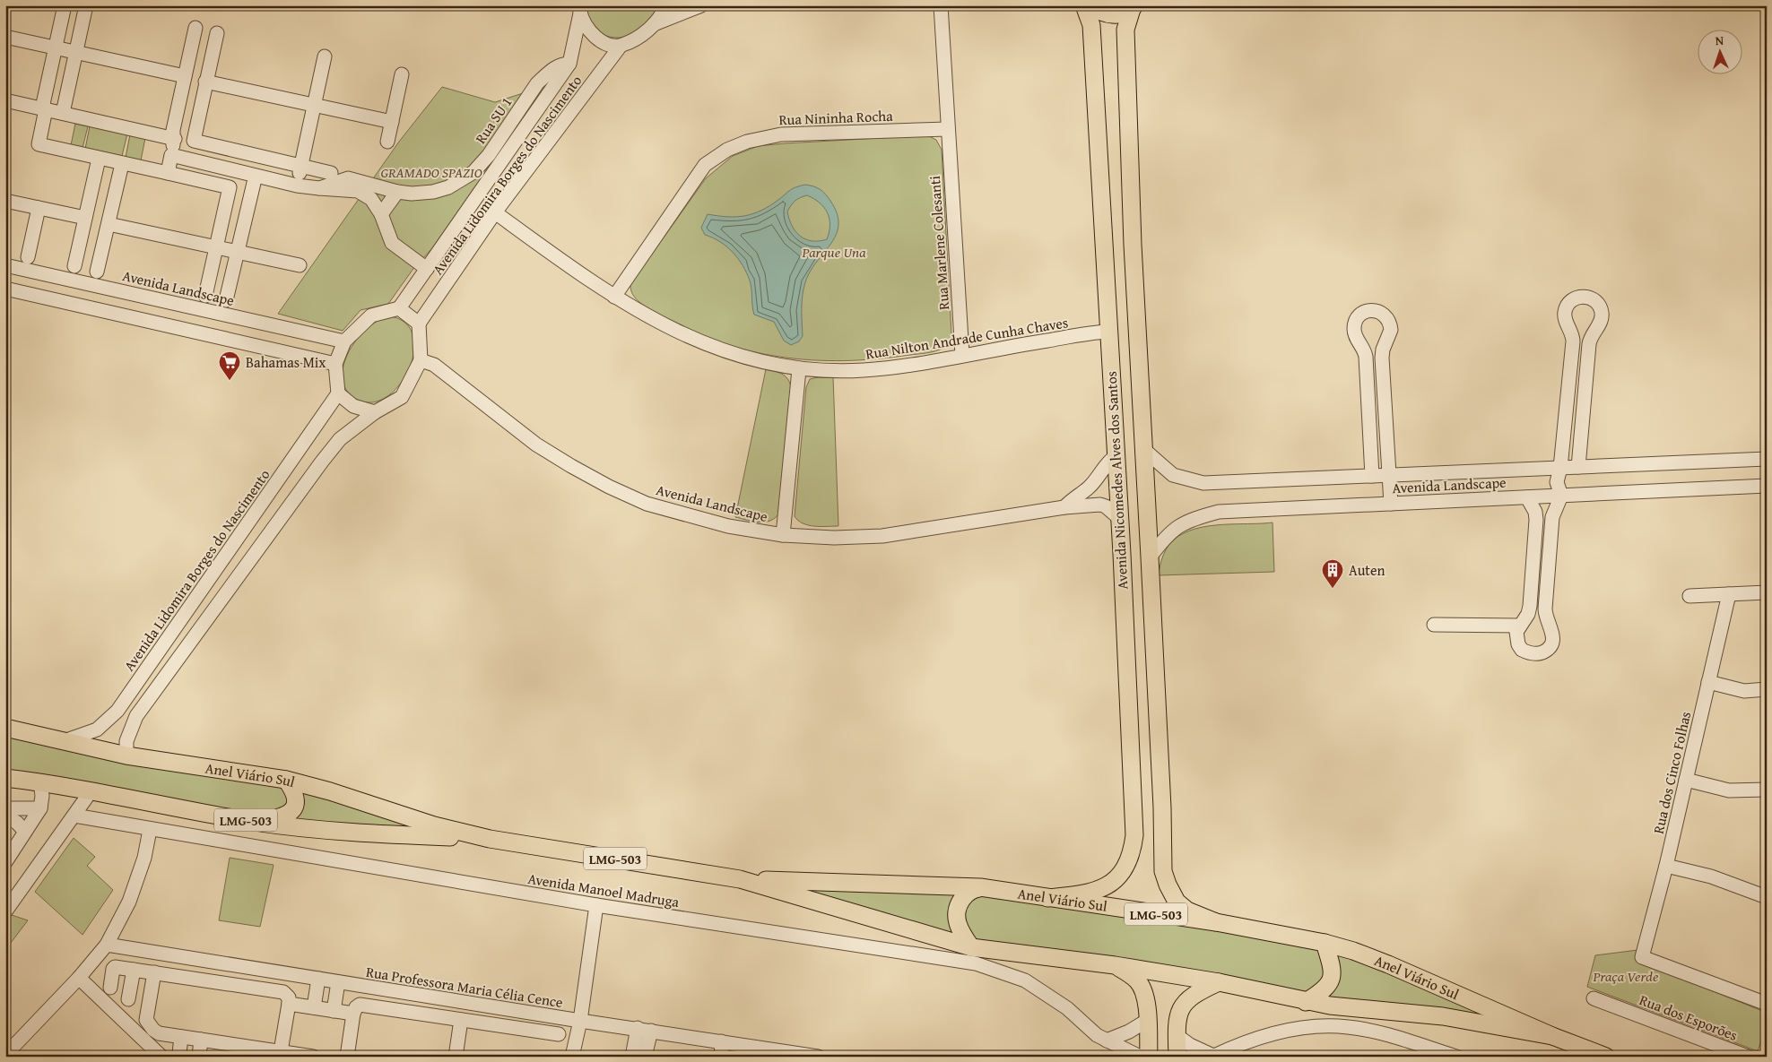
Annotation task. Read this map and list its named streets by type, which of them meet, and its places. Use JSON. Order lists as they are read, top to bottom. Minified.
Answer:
{"streets":{"main road":["Avenida Nicomedes Alves dos Santos","Anel Viário Sul","LMG-503"],"street":["Rua Nininha Rocha","Rua SU 1","Avenida Lidomira Borges do Nascimento","Rua Marlene Colesanti","Avenida Landscape","Rua Nilton Andrade Cunha Chaves","Rua dos Cinco Folhas","Avenida Manoel Madruga","Rua Professora Maria Célia Cence","Rua dos Esporões"]},"crossings":[["Rua Nininha Rocha","Rua Marlene Colesanti"],["Rua Nininha Rocha","Rua Nilton Andrade Cunha Chaves"],["Rua SU 1","Avenida Lidomira Borges do Nascimento"],["Avenida Lidomira Borges do Nascimento","Avenida Landscape"],["Avenida Lidomira Borges do Nascimento","Rua Nilton Andrade Cunha Chaves"],["Avenida Lidomira Borges do Nascimento","Anel Viário Sul"],["Rua Marlene Colesanti","Rua Nilton Andrade Cunha Chaves"],["Avenida Landscape","Avenida Nicomedes Alves dos Santos"],["Rua Nilton Andrade Cunha Chaves","Avenida Nicomedes Alves dos Santos"],["Avenida Nicomedes Alves dos Santos","Anel Viário Sul"]],"parks":["GRAMADO SPAZIO","Parque Una","Praça Verde"],"places":{"supermarket":["Bahamas Mix"],"building":["Auten"]},"north":"top"}
